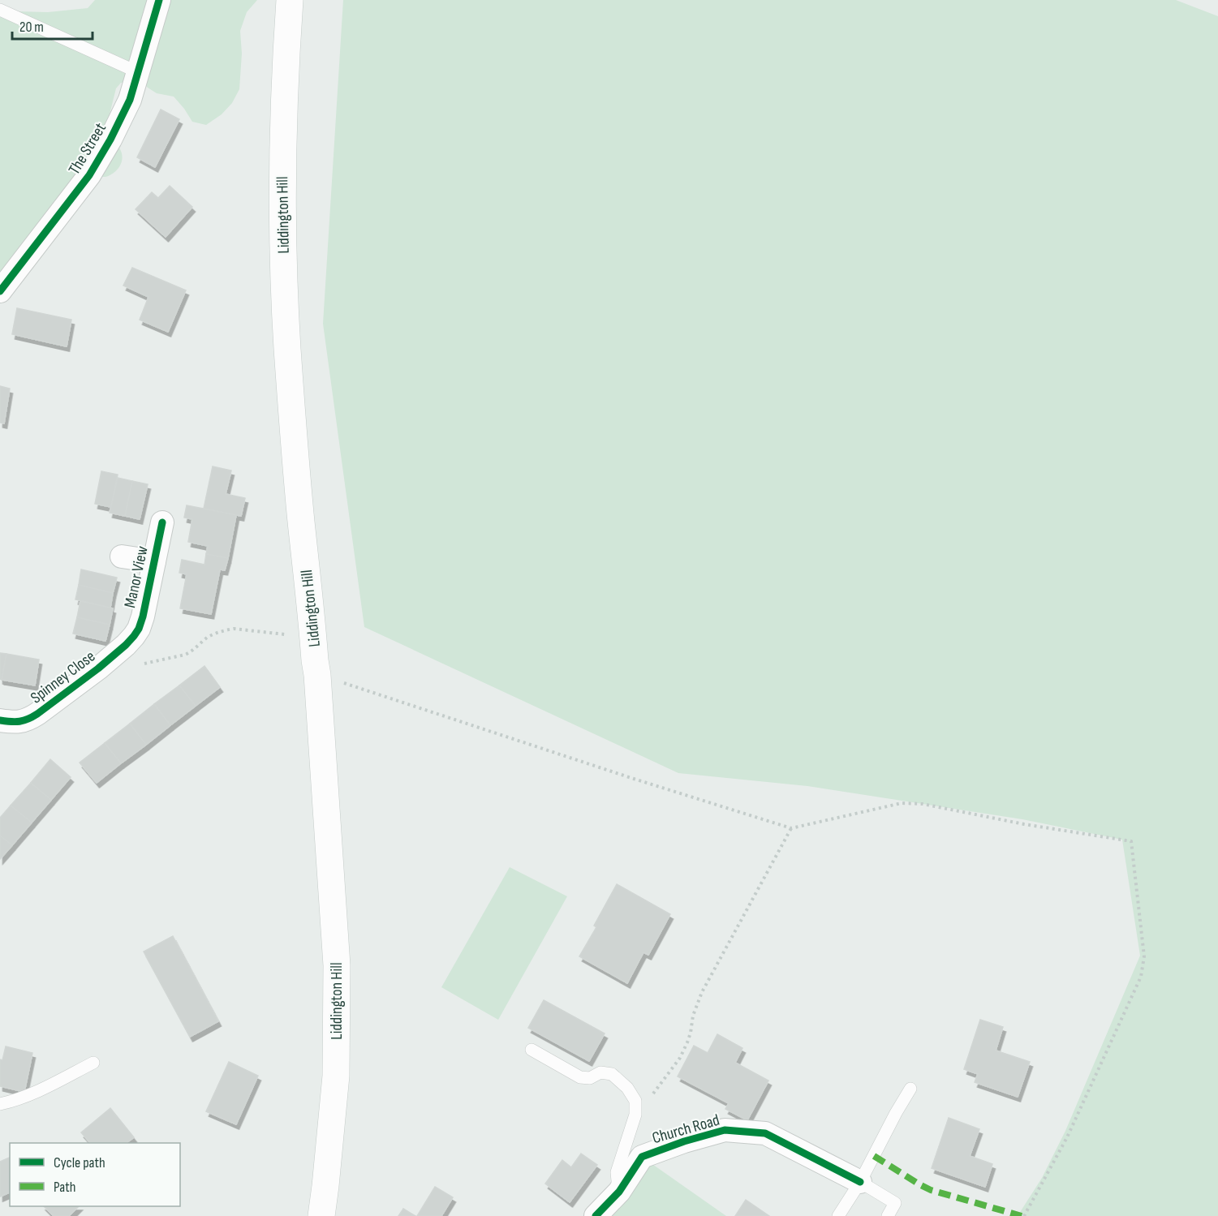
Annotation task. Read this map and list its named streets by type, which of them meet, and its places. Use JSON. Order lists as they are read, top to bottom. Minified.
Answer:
{"streets":{"main road":["Liddington Hill"],"street":["The Street","Manor View","Spinney Close","Church Road"]},"crossings":[["Manor View","Spinney Close"]],"legend":["Cycle path","Path"],"scale_bar":"20 m"}
